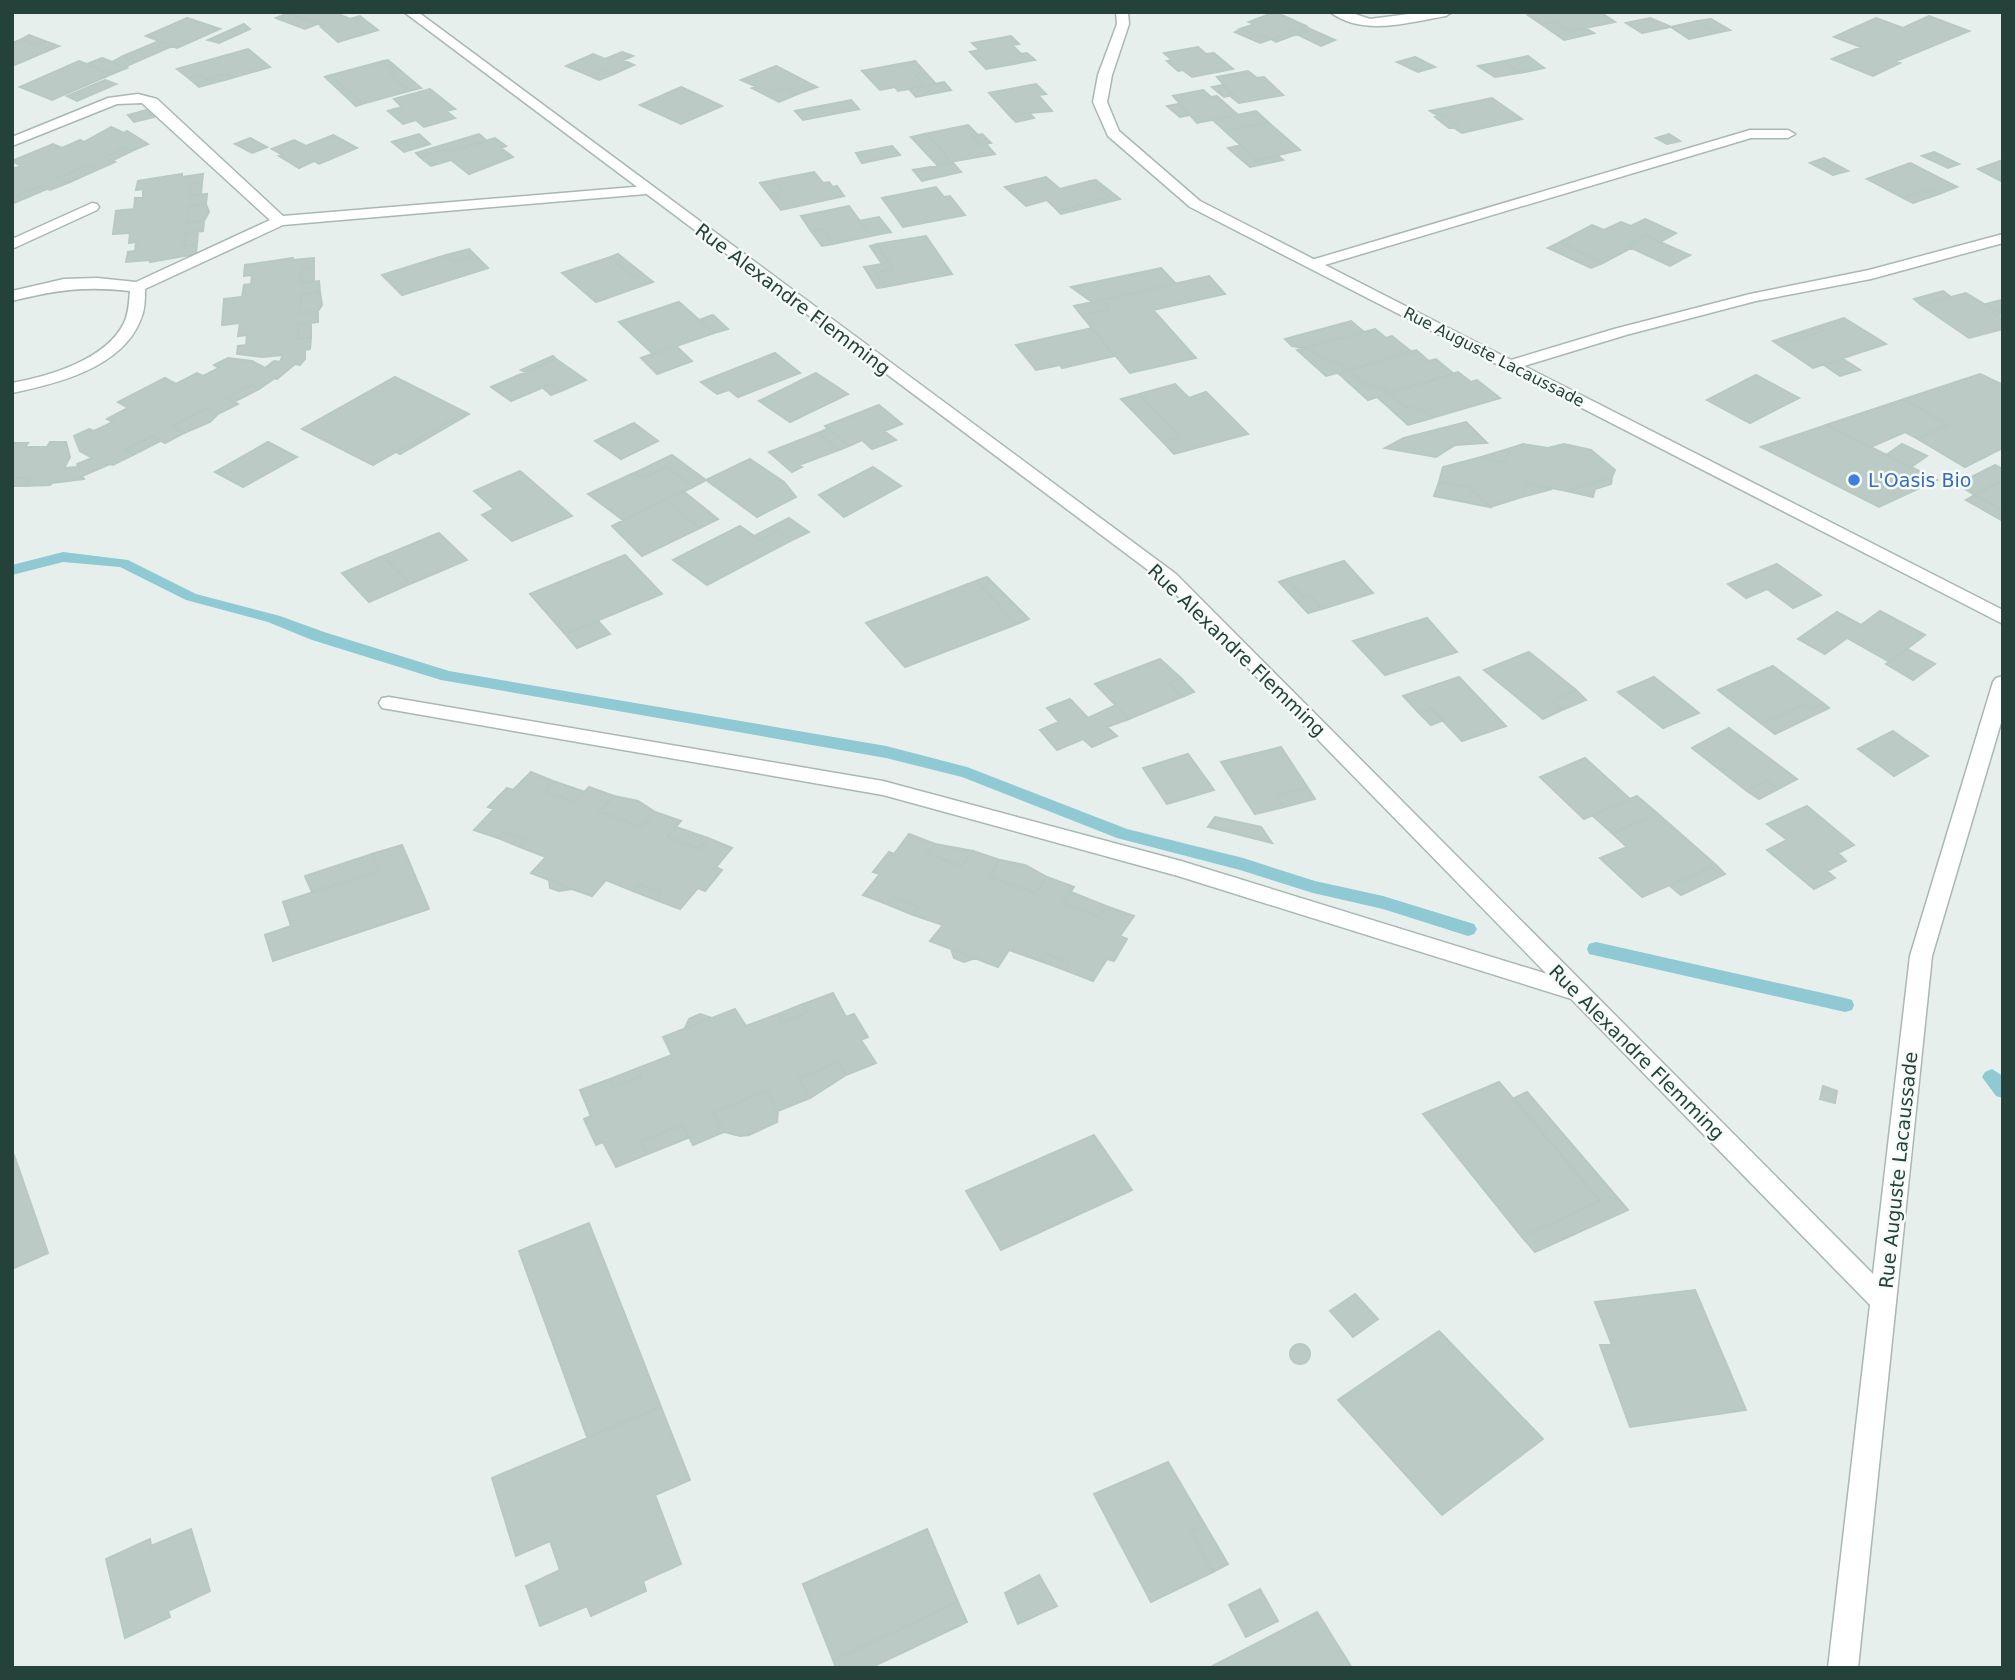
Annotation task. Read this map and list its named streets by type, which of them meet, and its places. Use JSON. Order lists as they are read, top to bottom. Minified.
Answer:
{"streets":{"street":["Rue Alexandre Flemming","Rue Auguste Lacaussade"]},"crossings":[["Rue Alexandre Flemming","Rue Auguste Lacaussade"]],"places":["L'Oasis Bio"]}
